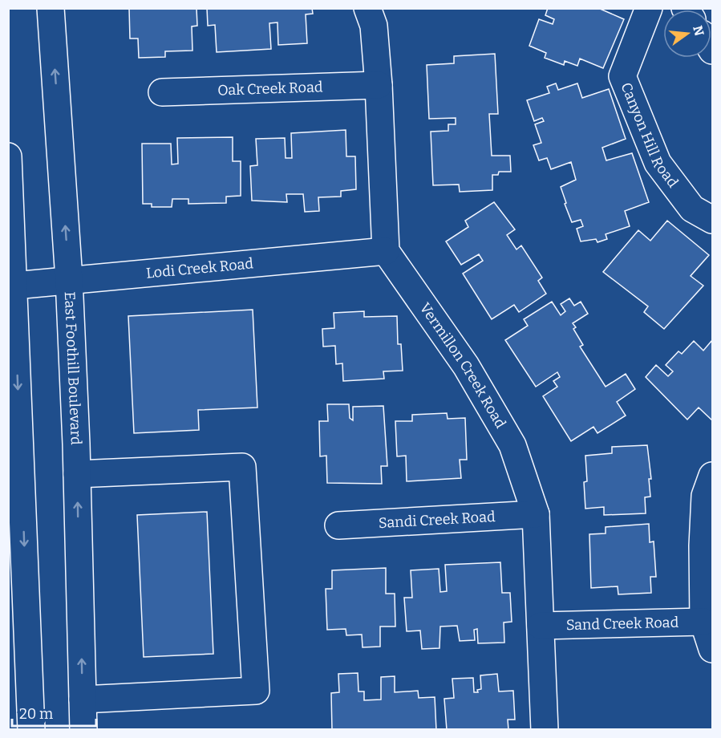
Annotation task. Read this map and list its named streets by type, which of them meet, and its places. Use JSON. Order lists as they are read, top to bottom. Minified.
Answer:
{"streets":{"street":["Oak Creek Road","Canyon Hill Road","Lodi Creek Road","Vermillon Creek Road","East Foothill Boulevard","Sandi Creek Road","Sand Creek Road"]},"crossings":[["Lodi Creek Road","Vermillon Creek Road"],["Lodi Creek Road","East Foothill Boulevard"],["Vermillon Creek Road","Sandi Creek Road"],["Vermillon Creek Road","Sand Creek Road"]],"scale_bar":"20 m","north":"right"}
